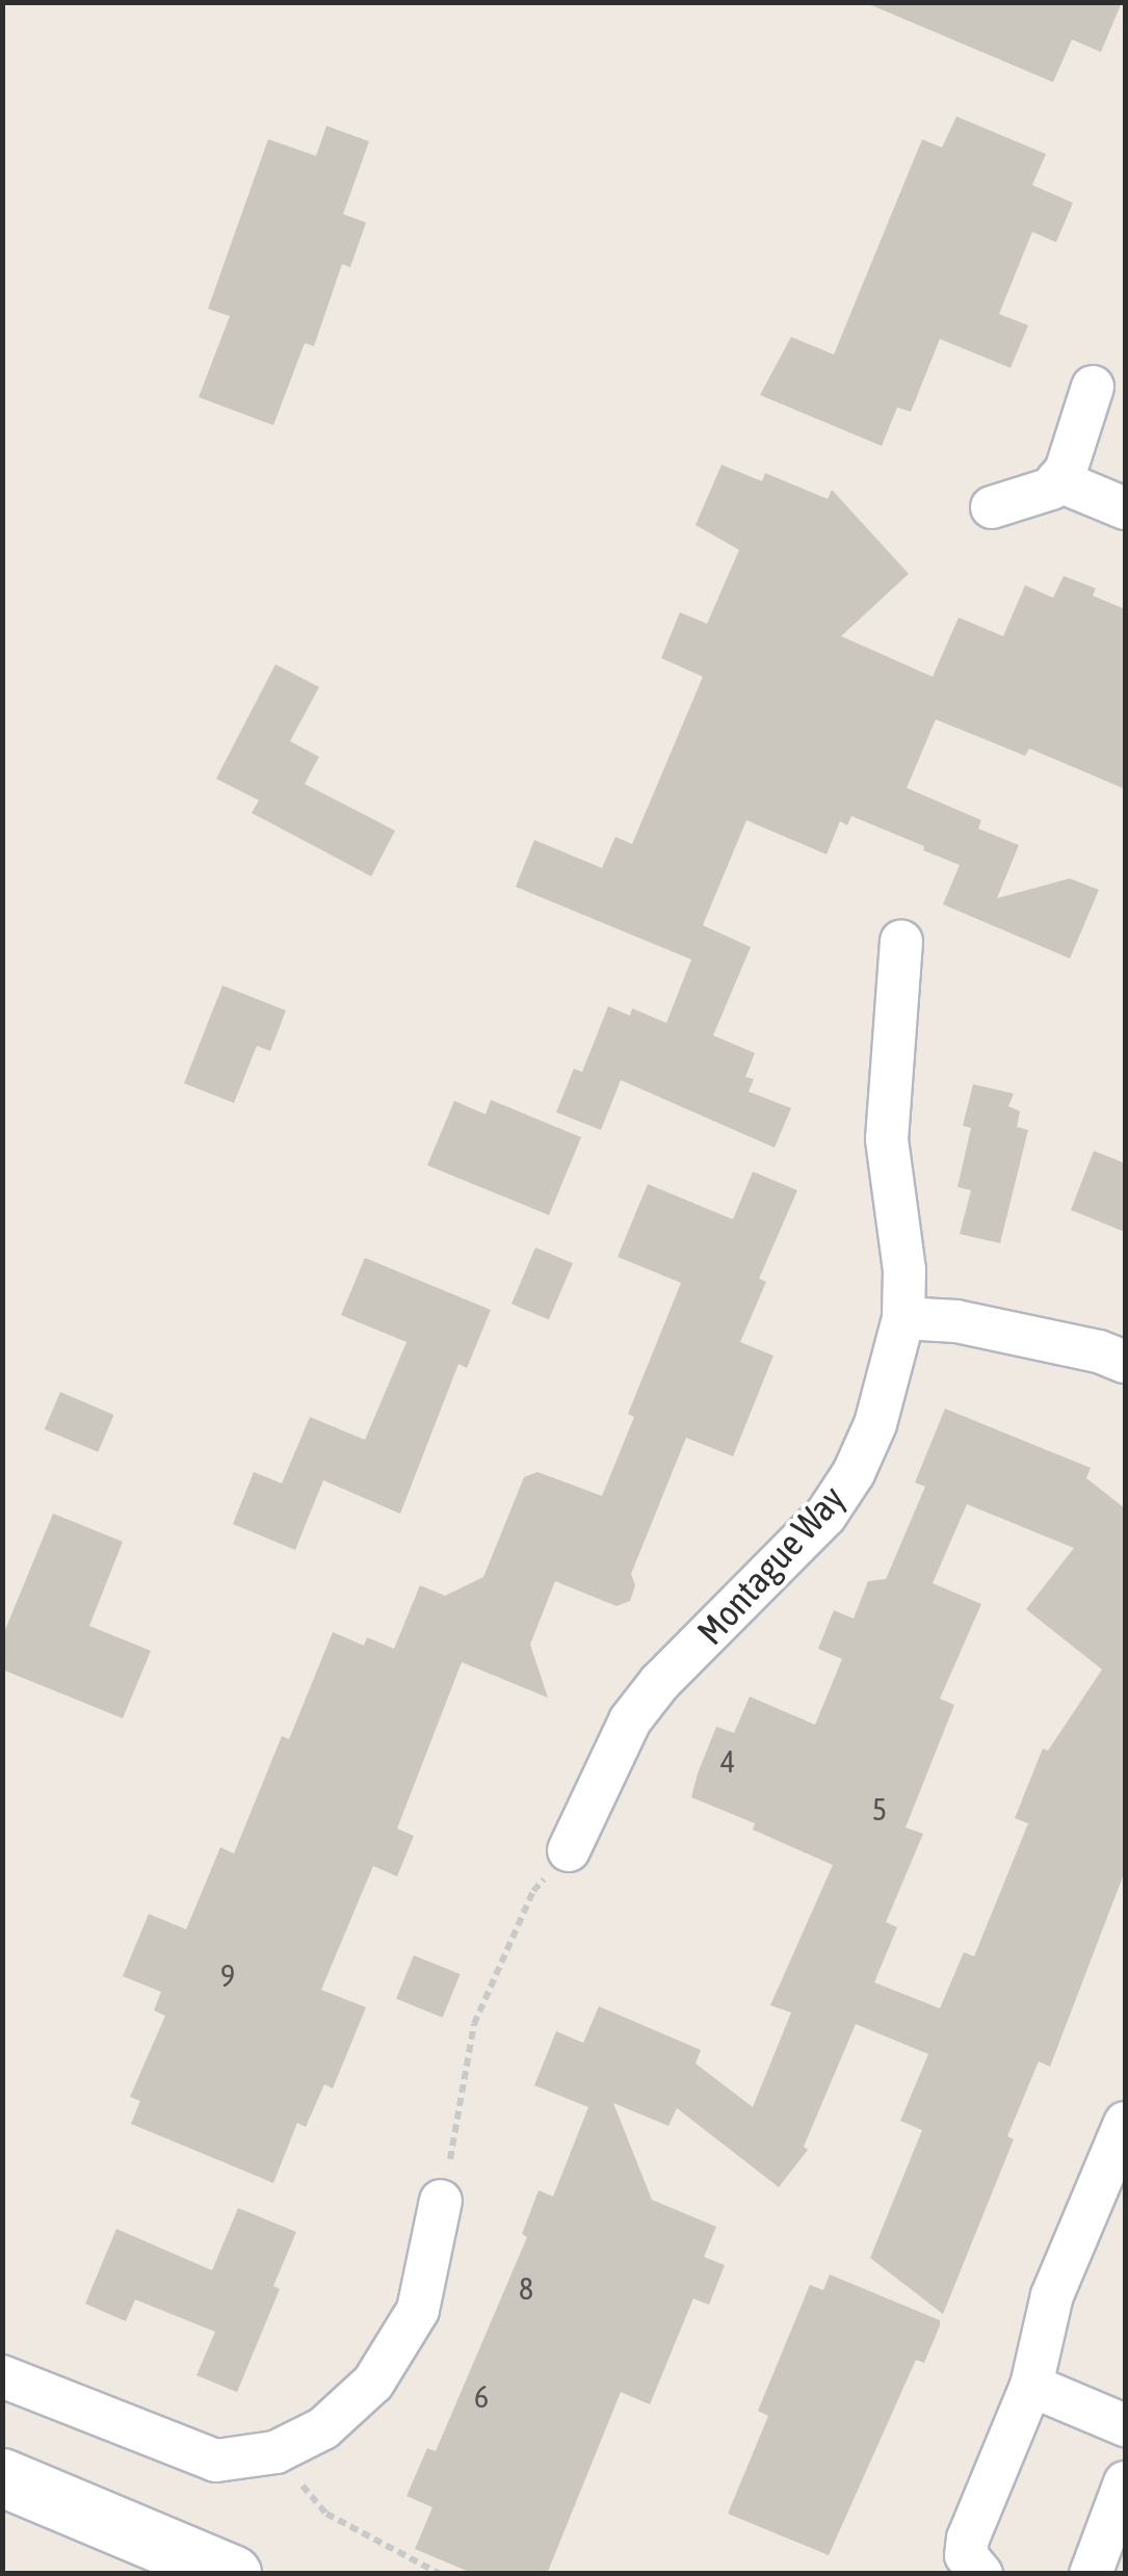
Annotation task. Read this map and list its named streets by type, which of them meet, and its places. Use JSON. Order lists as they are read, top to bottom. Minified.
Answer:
{"streets":{"street":["Montague Way"]},"house_numbers":["4","5","9","8","6"]}
